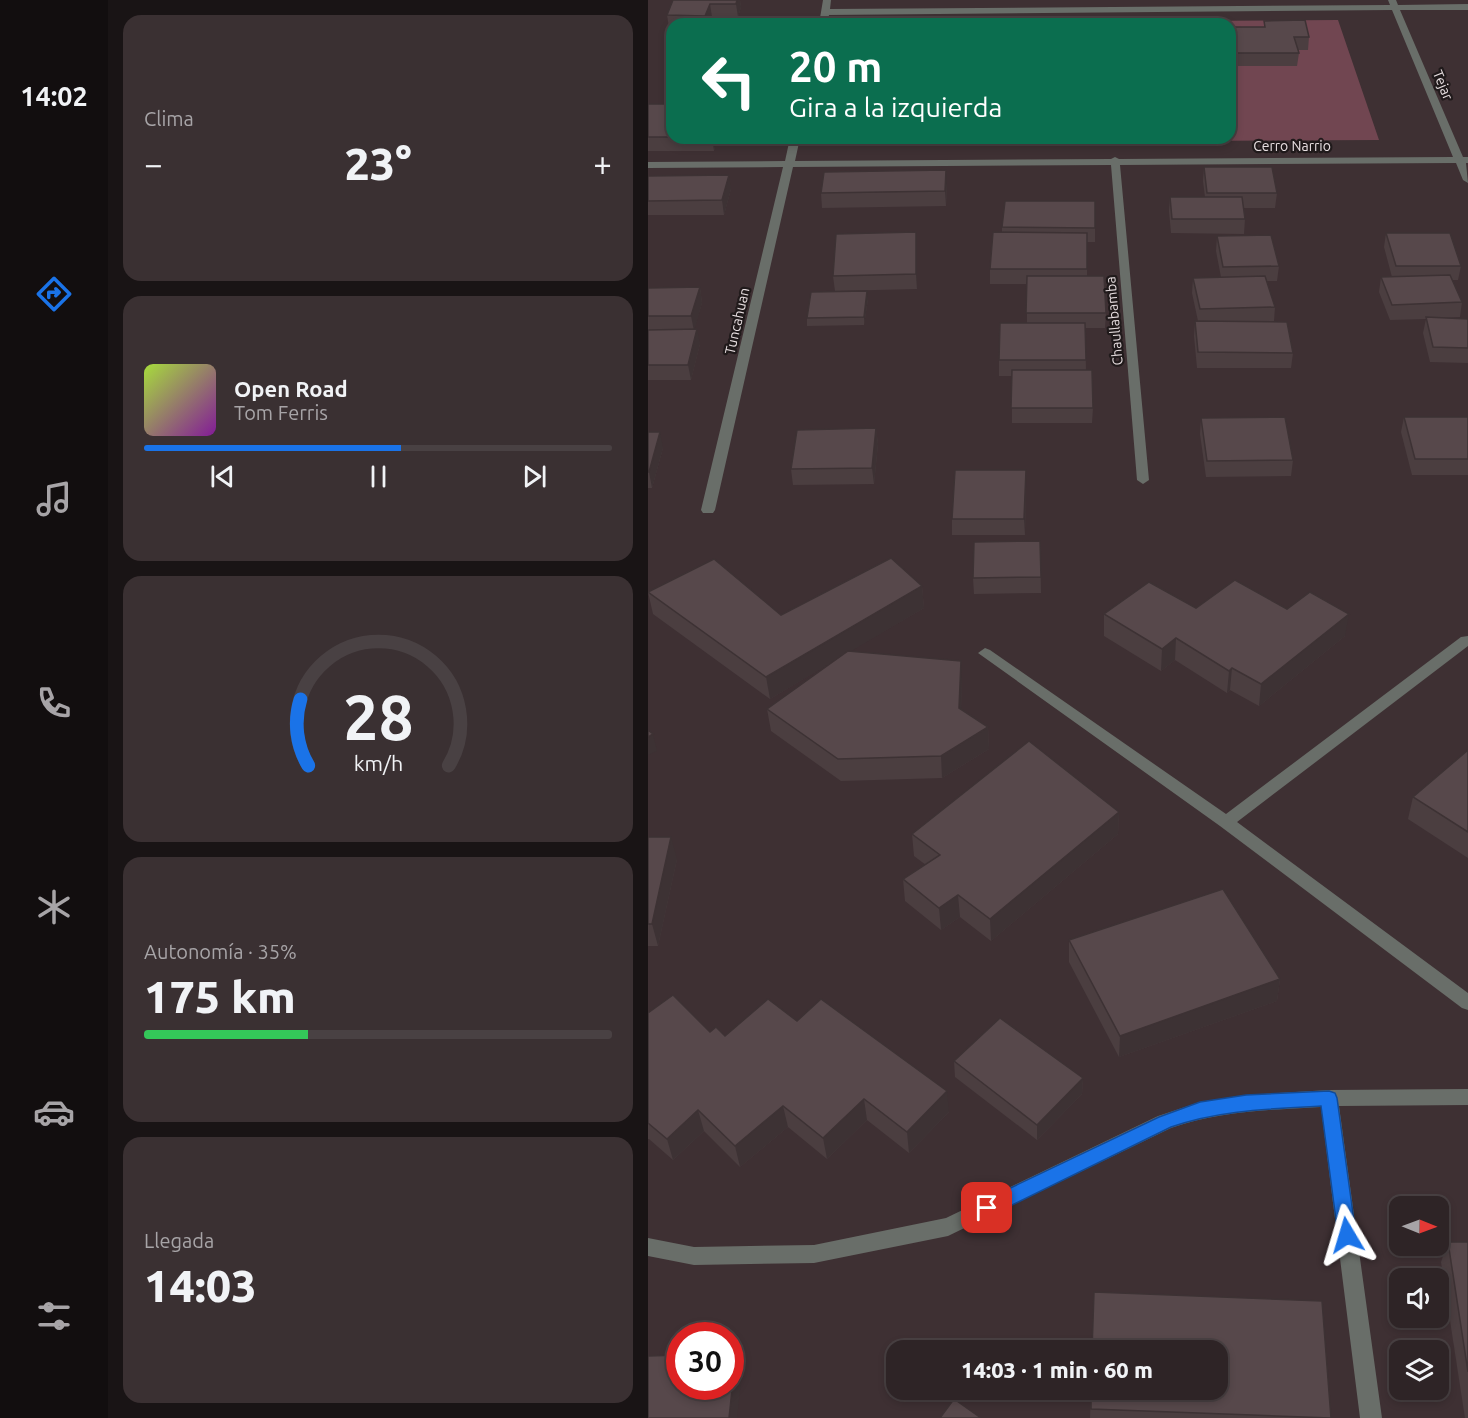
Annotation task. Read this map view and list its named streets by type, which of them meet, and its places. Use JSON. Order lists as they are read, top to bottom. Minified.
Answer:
{"streets":{"street":["Tejar","Cerro Narrio","Tuncahuan","Chaullabamba"]},"crossings":[["Tejar","Cerro Narrio"],["Cerro Narrio","Tuncahuan"],["Cerro Narrio","Chaullabamba"]],"north":"right","page":{"tabs":"14:02","tile":["Clima",["Autonomía · 35%","175 km"],["Llegada","14:03"]],"turn":["20 m","Gira a la izquierda"],"heat":["−","23°","+"],"song":["Open Road","Tom Ferris"],"limit":"30","trip":"14:03 · 1 min · 60 m","gauge":["28","km/h"]}}
